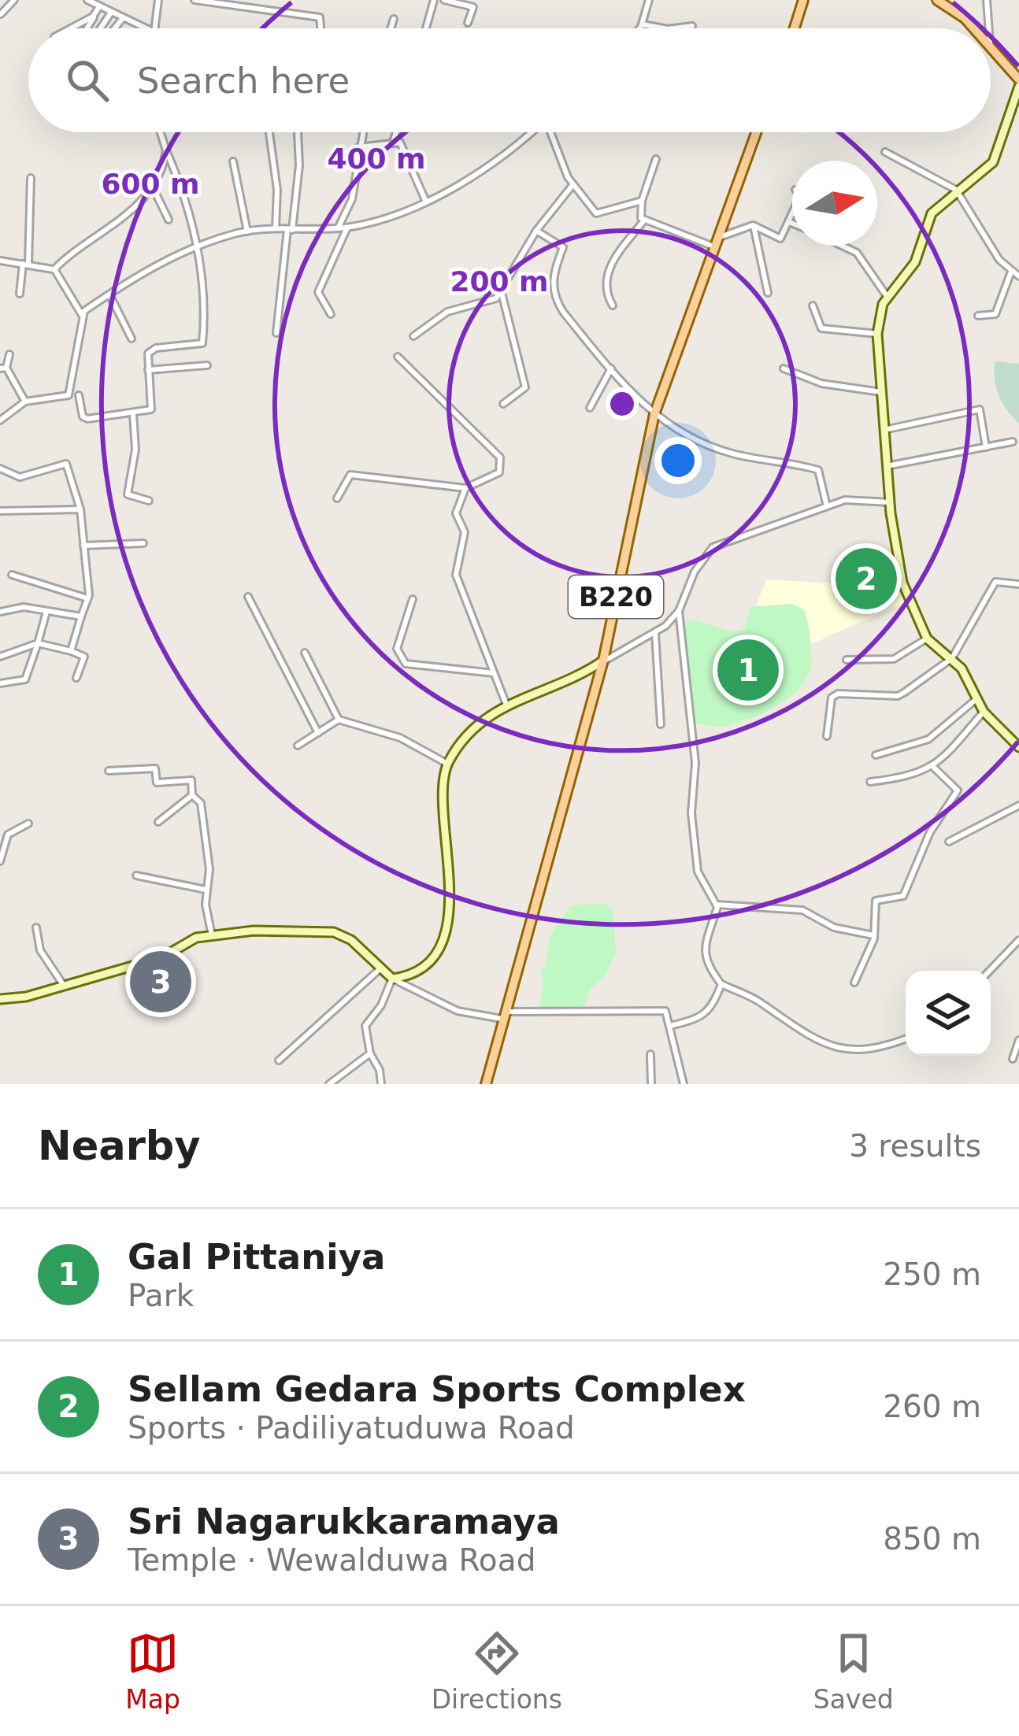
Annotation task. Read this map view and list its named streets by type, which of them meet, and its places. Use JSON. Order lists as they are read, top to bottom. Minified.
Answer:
{"streets":{"main road":["B220"]},"north":"right","page":{"search":"Search here","pins":["2","1","3"],"heading":["Nearby","3 results"],"list":[{"mark":"1","name":"Gal Pittaniya","note":"Park","value":"250 m"},{"mark":"2","name":"Sellam Gedara Sports Complex","note":"Sports · Padiliyatuduwa Road","value":"260 m"},{"mark":"3","name":"Sri Nagarukkaramaya","note":"Temple · Wewalduwa Road","value":"850 m"}],"nav":["Map","Directions","Saved"]},"rings":["400 m","600 m","200 m"]}
